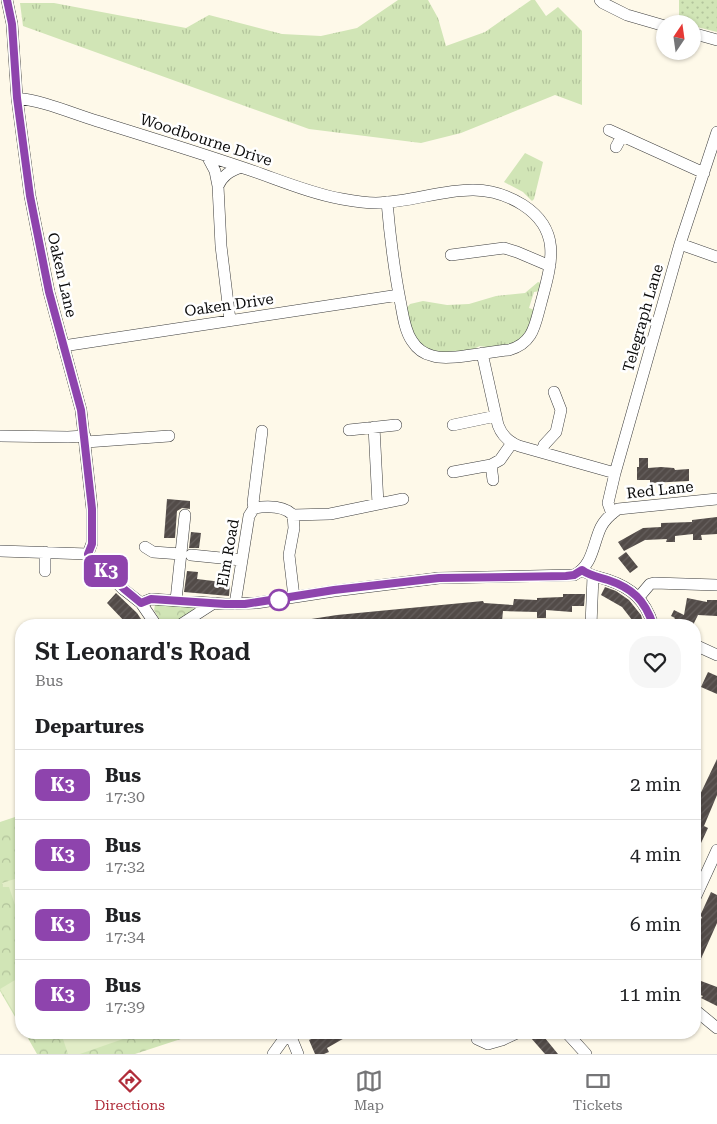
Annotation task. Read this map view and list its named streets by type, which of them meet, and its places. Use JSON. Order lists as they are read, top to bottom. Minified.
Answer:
{"streets":{"street":["Woodbourne Drive","Oaken Lane","Oaken Drive","Telegraph Lane","Red Lane","Elm Road"]},"crossings":[["Woodbourne Drive","Oaken Lane"],["Woodbourne Drive","Oaken Drive"],["Oaken Lane","Oaken Drive"],["Telegraph Lane","Red Lane"]],"lines":["bus line K3"],"north":"top","page":{"on_map":"K3","heading":[["St Leonard's Road","Bus"],"Departures"],"list":[{"mark":"K3","name":"Bus","note":"17:30","value":"2 min"},{"mark":"K3","name":"Bus","note":"17:32","value":"4 min"},{"mark":"K3","name":"Bus","note":"17:34","value":"6 min"},{"mark":"K3","name":"Bus","note":"17:39","value":"11 min"}],"tabs":["Directions","Map","Tickets"]}}
